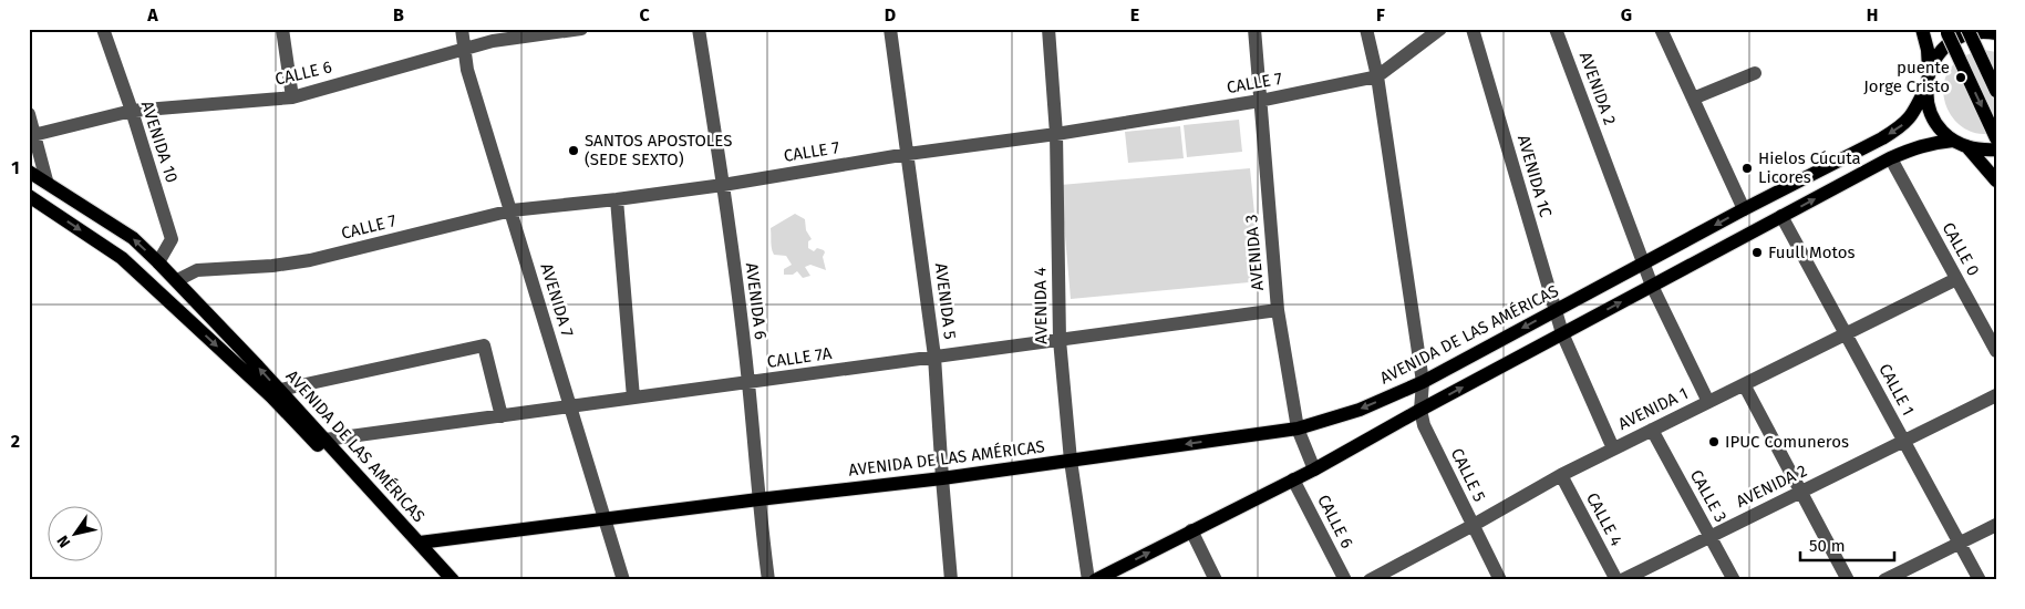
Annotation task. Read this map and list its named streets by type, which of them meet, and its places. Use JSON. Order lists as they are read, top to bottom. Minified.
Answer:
{"streets":{"main road":["AVENIDA DE LAS AMÉRICAS"],"street":["CALLE 6","CALLE 7","AVENIDA 2","AVENIDA 10","AVENIDA 1C","CALLE 0","AVENIDA 3","AVENIDA 7","AVENIDA 6","AVENIDA 5","AVENIDA 4","CALLE 7A","CALLE 1","AVENIDA 1","CALLE 5","CALLE 3","CALLE 4"]},"crossings":[["CALLE 6","AVENIDA 10"],["CALLE 6","AVENIDA 7"],["CALLE 7","AVENIDA 3"],["CALLE 7","AVENIDA 7"],["CALLE 7","AVENIDA 6"],["CALLE 7","AVENIDA 5"],["CALLE 7","AVENIDA 4"],["CALLE 7","AVENIDA DE LAS AMÉRICAS"],["CALLE 7","CALLE 5"],["AVENIDA 2","AVENIDA DE LAS AMÉRICAS"],["AVENIDA 2","CALLE 1"],["AVENIDA 2","AVENIDA 1"],["AVENIDA 2","CALLE 3"],["AVENIDA 10","AVENIDA DE LAS AMÉRICAS"],["AVENIDA 1C","AVENIDA DE LAS AMÉRICAS"],["AVENIDA 1C","AVENIDA 1"],["CALLE 0","AVENIDA 1"],["AVENIDA 3","AVENIDA DE LAS AMÉRICAS"],["AVENIDA 3","CALLE 7A"],["AVENIDA 7","AVENIDA DE LAS AMÉRICAS"],["AVENIDA 7","CALLE 7A"],["AVENIDA 6","AVENIDA DE LAS AMÉRICAS"],["AVENIDA 6","CALLE 7A"],["AVENIDA 5","AVENIDA DE LAS AMÉRICAS"],["AVENIDA 5","CALLE 7A"],["AVENIDA 4","AVENIDA DE LAS AMÉRICAS"],["AVENIDA 4","CALLE 7A"],["AVENIDA DE LAS AMÉRICAS","CALLE 7A"],["AVENIDA DE LAS AMÉRICAS","CALLE 5"],["CALLE 1","AVENIDA 1"],["AVENIDA 1","CALLE 5"],["AVENIDA 1","CALLE 3"],["AVENIDA 1","CALLE 4"]],"places":["puente Jorge Cristo","SANTOS APOSTOLES (SEDE SEXTO)","Hielos Cúcuta Licores","Fuull Motos","IPUC Comuneros"],"scale_bar":"50 m","north":"bottom left","grid":{"columns":["A","B","C","D","E","F","G","H"],"rows":["1","2"]}}
